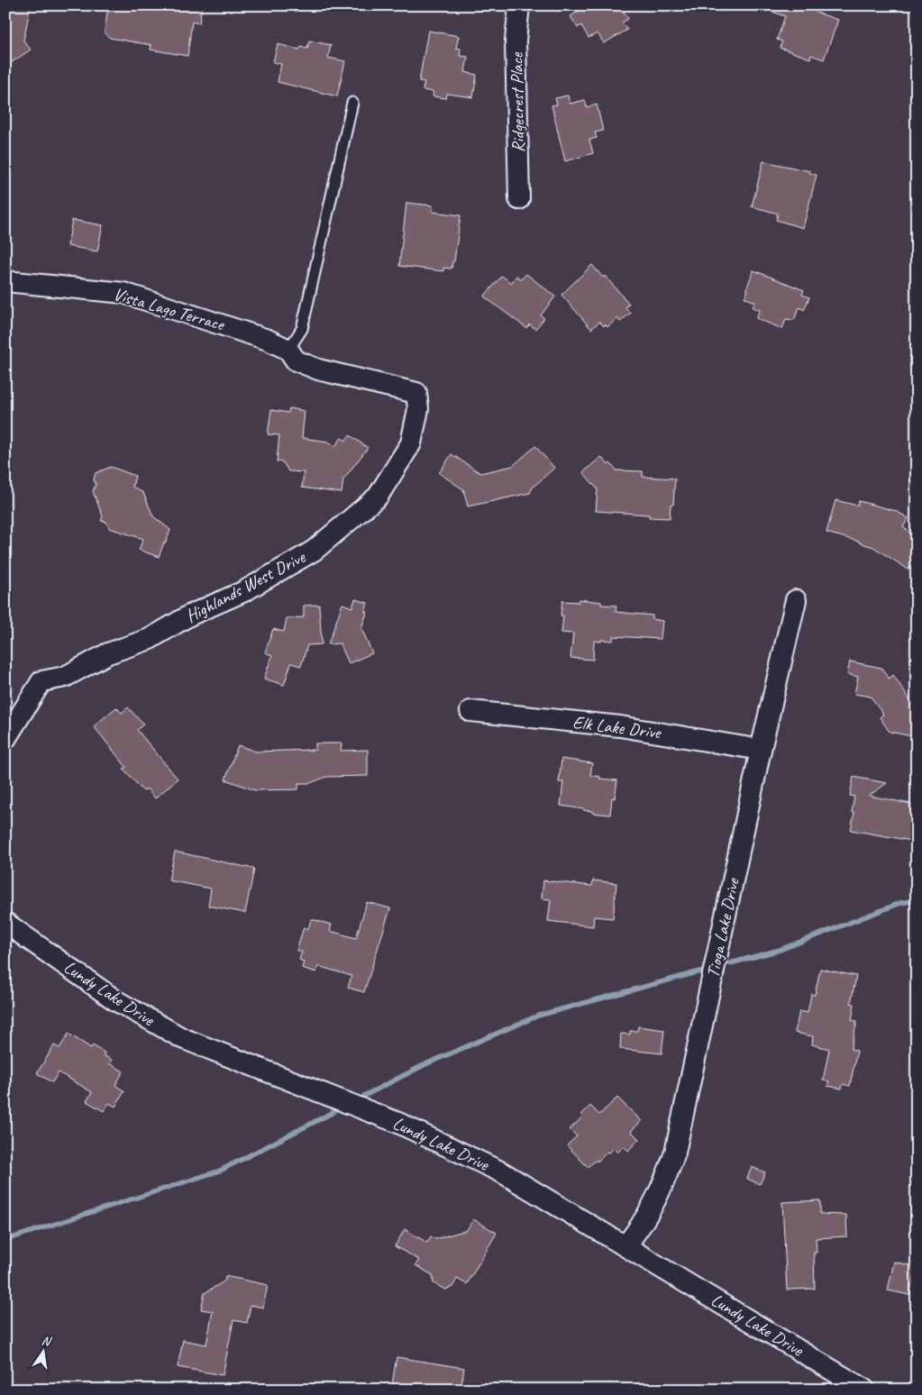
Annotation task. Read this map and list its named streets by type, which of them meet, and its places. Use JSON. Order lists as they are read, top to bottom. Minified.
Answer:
{"streets":{"street":["Ridgecrest Place","Vista Lago Terrace","Highlands West Drive","Elk Lake Drive","Tioga Lake Drive","Lundy Lake Drive"]},"crossings":[["Vista Lago Terrace","Highlands West Drive"],["Elk Lake Drive","Tioga Lake Drive"],["Tioga Lake Drive","Lundy Lake Drive"]],"north":"top"}
